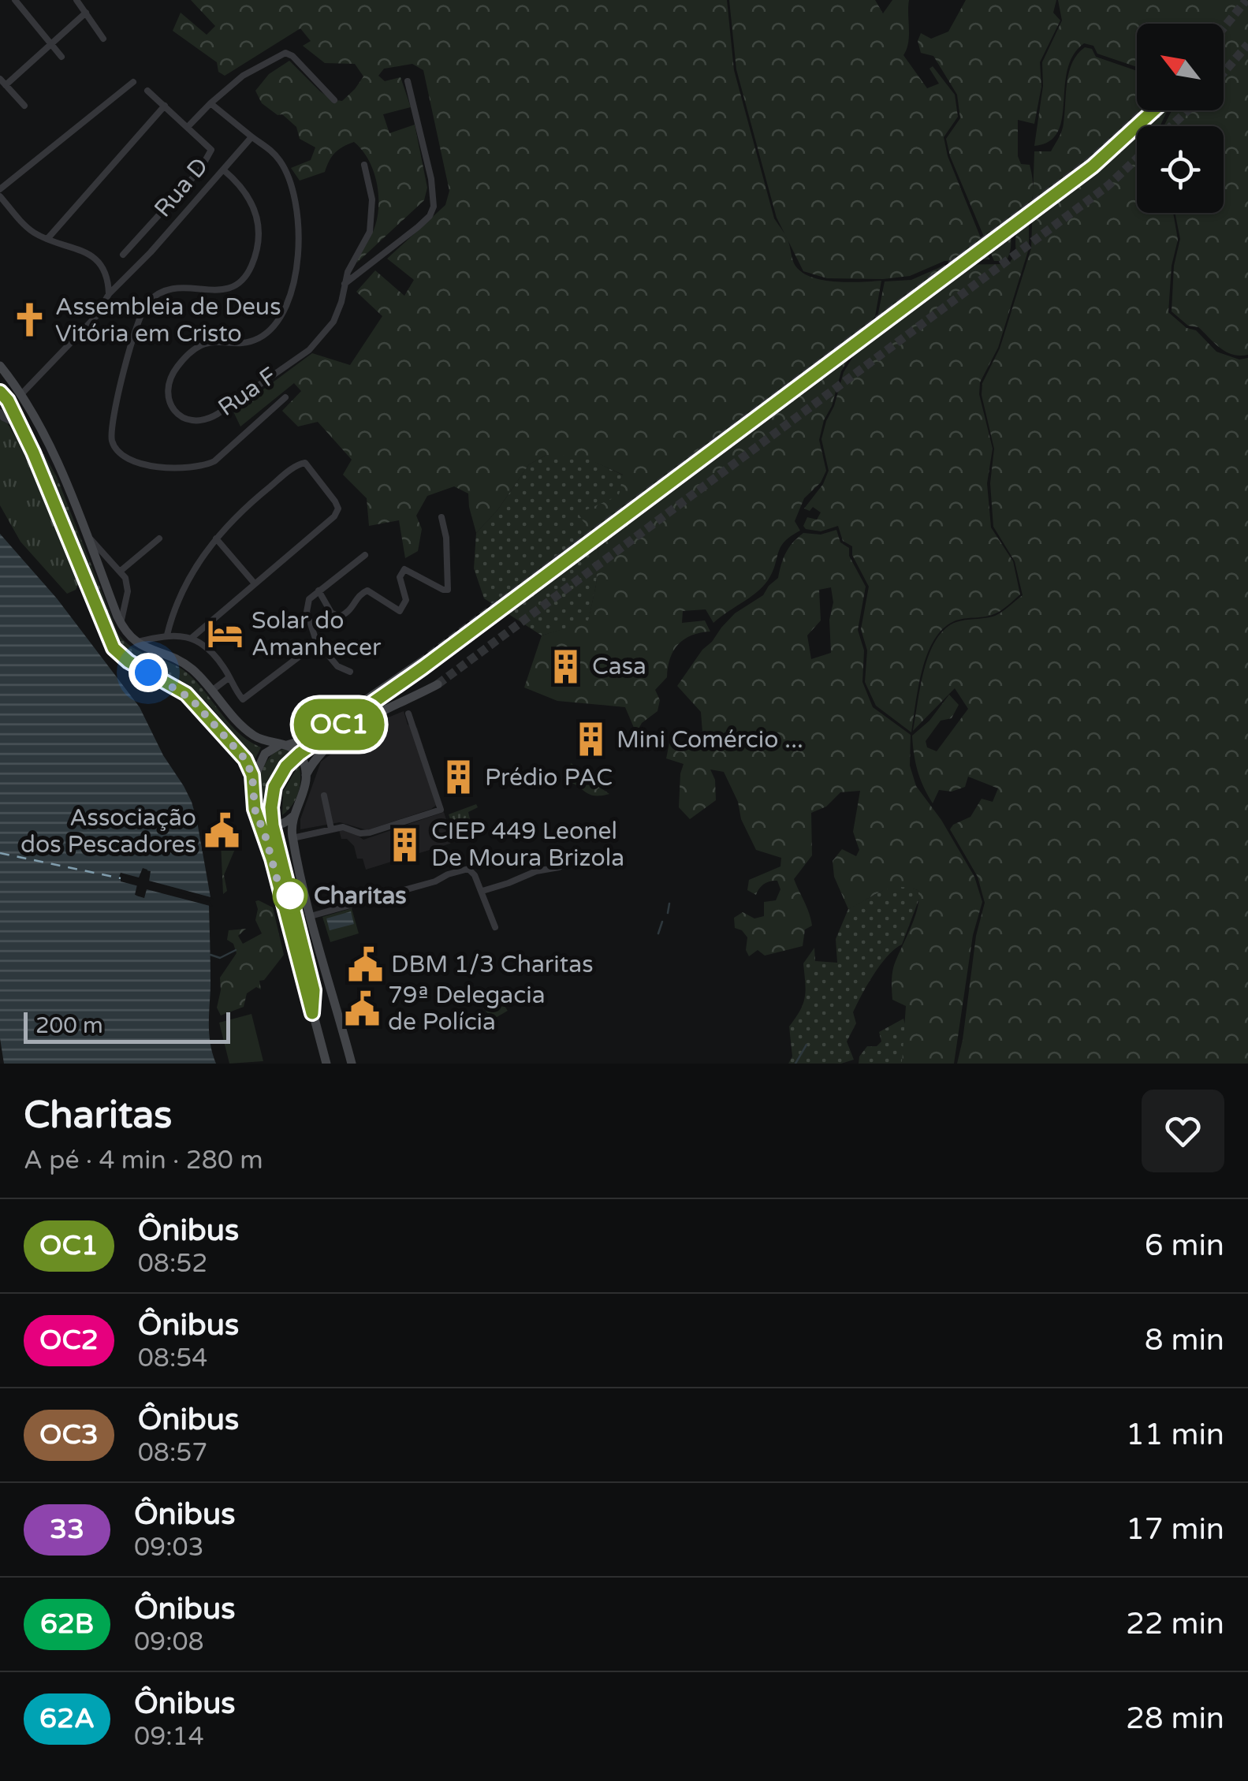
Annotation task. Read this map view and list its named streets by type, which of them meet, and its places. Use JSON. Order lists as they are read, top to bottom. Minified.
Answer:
{"streets":{"street":["Rua D","Rua F"]},"places":{"church":["Assembleia de Deus Vitória em Cristo"],"hotel":["Solar do Amanhecer"],"building":["Casa","Mini Comércio ...","Prédio PAC","CIEP 449 Leonel De Moura Brizola"],"public building":["Associação dos Pescadores","DBM 1/3 Charitas","79ª Delegacia de Polícia"],"other":["Charitas"]},"lines":["bus line OC1"],"scale_bar":"200 m","north":"top left","page":{"on_map":"OC1","scale":"200 m","heading":["Charitas","A pé · 4 min · 280 m"],"list":[{"mark":"OC1","name":"Ônibus","note":"08:52","value":"6 min"},{"mark":"OC2","name":"Ônibus","note":"08:54","value":"8 min"},{"mark":"OC3","name":"Ônibus","note":"08:57","value":"11 min"},{"mark":"33","name":"Ônibus","note":"09:03","value":"17 min"},{"mark":"62B","name":"Ônibus","note":"09:08","value":"22 min"},{"mark":"62A","name":"Ônibus","note":"09:14","value":"28 min"}]}}
